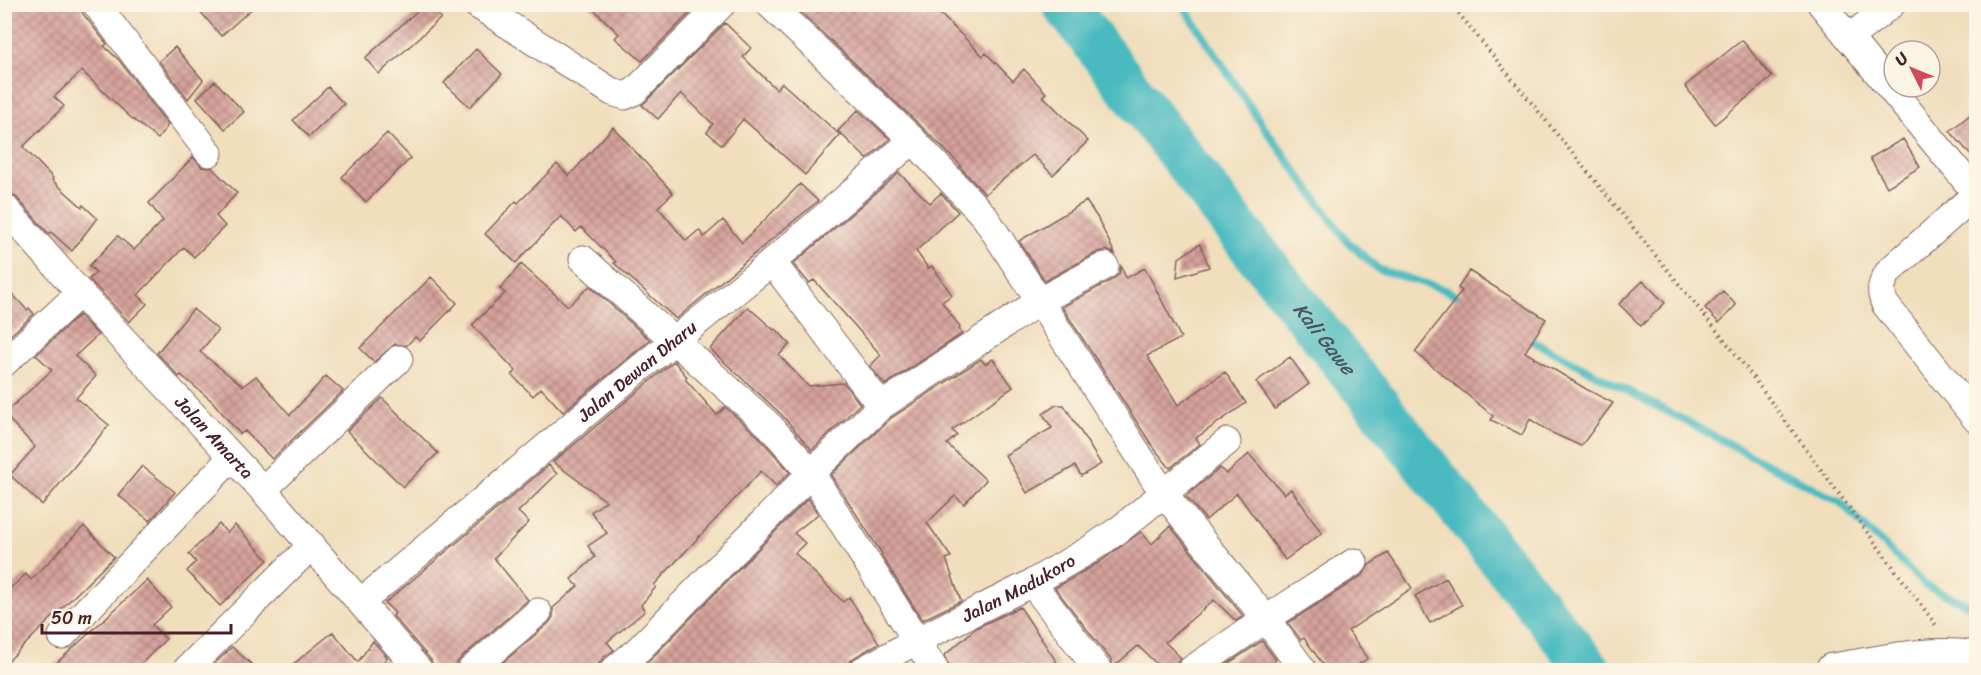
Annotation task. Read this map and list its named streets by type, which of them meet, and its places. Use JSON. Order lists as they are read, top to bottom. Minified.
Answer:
{"streets":{"street":["Jalan Dewan Dharu","Jalan Amarta","Jalan Madukoro"]},"crossings":[["Jalan Dewan Dharu","Jalan Amarta"]],"water":["Kali Gawe"],"scale_bar":"50 m","north":"top left"}
